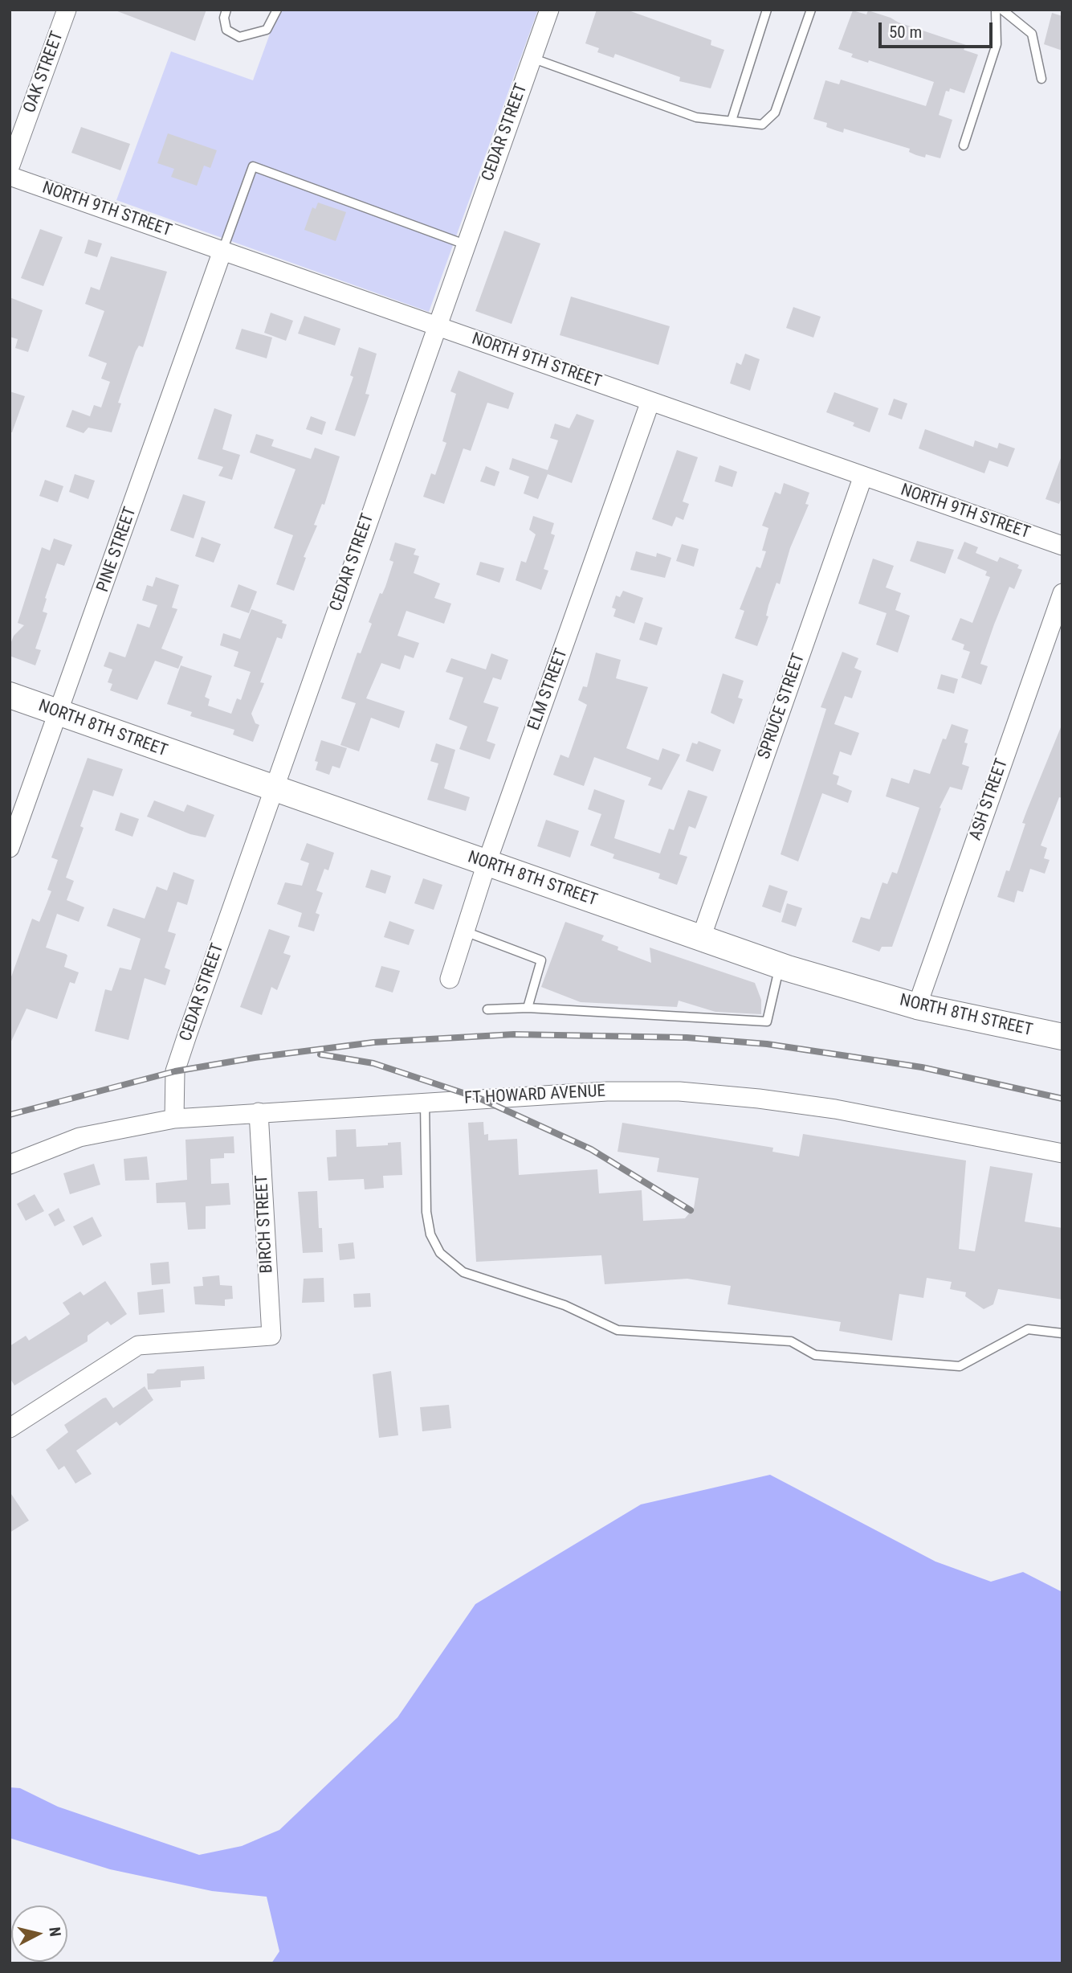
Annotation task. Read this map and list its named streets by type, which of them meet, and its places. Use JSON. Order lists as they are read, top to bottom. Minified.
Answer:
{"streets":{"main road":["NORTH 8TH STREET"],"street":["OAK STREET","CEDAR STREET","NORTH 9TH STREET","PINE STREET","ELM STREET","SPRUCE STREET","ASH STREET","FT HOWARD AVENUE","BIRCH STREET"]},"crossings":[["CEDAR STREET","NORTH 9TH STREET"],["CEDAR STREET","NORTH 8TH STREET"],["CEDAR STREET","FT HOWARD AVENUE"],["NORTH 9TH STREET","PINE STREET"],["NORTH 9TH STREET","ELM STREET"],["NORTH 9TH STREET","SPRUCE STREET"],["PINE STREET","NORTH 8TH STREET"],["ELM STREET","NORTH 8TH STREET"],["SPRUCE STREET","NORTH 8TH STREET"],["NORTH 8TH STREET","ASH STREET"],["FT HOWARD AVENUE","BIRCH STREET"]],"scale_bar":"50 m","north":"right"}
